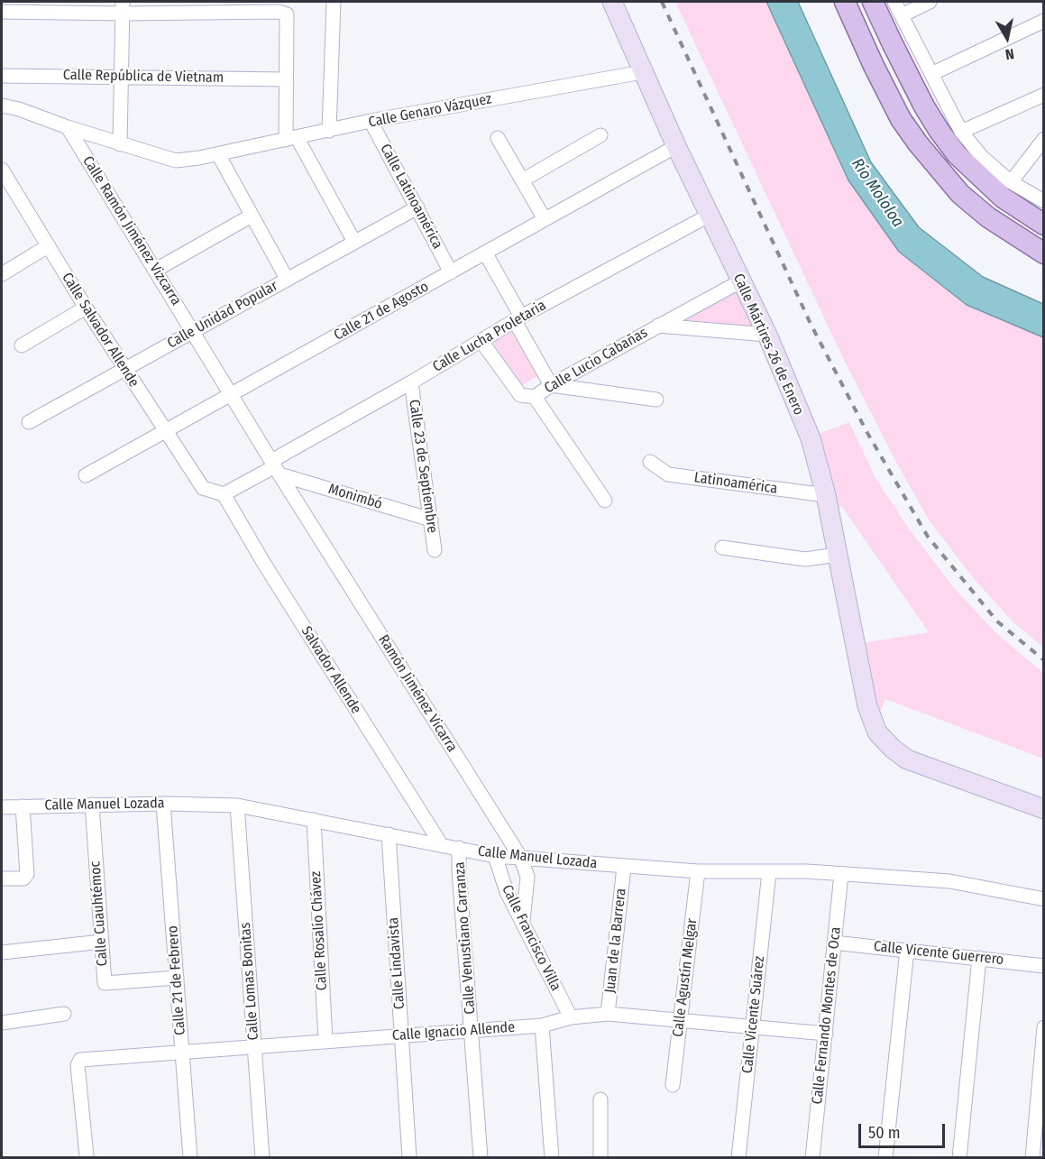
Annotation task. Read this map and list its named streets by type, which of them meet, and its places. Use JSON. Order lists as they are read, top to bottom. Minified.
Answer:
{"streets":{"street":["Calle República de Vietnam","Calle Genaro Vázquez","Calle Latinoamérica","Calle Ramón Jiménez Vizcarra","Calle 21 de Agosto","Calle Unidad Popular","Calle Salvador Allende","Calle Lucha Proletaria","Calle Mártires 26 de Enero","Calle Lucio Cabañas","Calle 23 de Septiembre","Latinoamérica","Monimbó","Salvador Allende","Ramón Jiménez Vicarra","Calle Manuel Lozada","Calle Cuauhtémoc","Calle Rosalío Chávez","Calle Venustiano Carranza","Calle Francisco Villa","Juan de la Barrera","Calle Vicente Guerrero","Calle Lindavista","Calle Agustín Melgar","Calle 21 de Febrero","Calle Lomas Bonitas","Calle Vicente Suárez","Calle Fernando Montes de Oca","Calle Ignacio Allende"]},"crossings":[["Calle Genaro Vázquez","Calle Latinoamérica"],["Calle Genaro Vázquez","Calle Mártires 26 de Enero"],["Calle Latinoamérica","Calle 21 de Agosto"],["Calle Latinoamérica","Calle Unidad Popular"],["Calle Ramón Jiménez Vizcarra","Calle 21 de Agosto"],["Calle Ramón Jiménez Vizcarra","Calle Unidad Popular"],["Calle Ramón Jiménez Vizcarra","Calle Lucha Proletaria"],["Calle Ramón Jiménez Vizcarra","Monimbó"],["Calle Ramón Jiménez Vizcarra","Ramón Jiménez Vicarra"],["Calle 21 de Agosto","Calle Salvador Allende"],["Calle 21 de Agosto","Calle Mártires 26 de Enero"],["Calle Unidad Popular","Calle Salvador Allende"],["Calle Salvador Allende","Calle Lucha Proletaria"],["Calle Salvador Allende","Salvador Allende"],["Calle Lucha Proletaria","Calle Mártires 26 de Enero"],["Calle Lucha Proletaria","Calle 23 de Septiembre"],["Calle Lucha Proletaria","Monimbó"],["Calle Lucha Proletaria","Salvador Allende"],["Calle Lucha Proletaria","Ramón Jiménez Vicarra"],["Calle Mártires 26 de Enero","Calle Lucio Cabañas"],["Calle Mártires 26 de Enero","Latinoamérica"],["Calle 23 de Septiembre","Monimbó"],["Monimbó","Ramón Jiménez Vicarra"],["Salvador Allende","Calle Manuel Lozada"],["Ramón Jiménez Vicarra","Calle Manuel Lozada"],["Ramón Jiménez Vicarra","Calle Francisco Villa"],["Calle Manuel Lozada","Calle Cuauhtémoc"],["Calle Manuel Lozada","Calle Rosalío Chávez"],["Calle Manuel Lozada","Calle Venustiano Carranza"],["Calle Manuel Lozada","Calle Francisco Villa"],["Calle Manuel Lozada","Juan de la Barrera"],["Calle Manuel Lozada","Calle Lindavista"],["Calle Manuel Lozada","Calle Agustín Melgar"],["Calle Manuel Lozada","Calle 21 de Febrero"],["Calle Manuel Lozada","Calle Lomas Bonitas"],["Calle Manuel Lozada","Calle Vicente Suárez"],["Calle Manuel Lozada","Calle Fernando Montes de Oca"],["Calle Cuauhtémoc","Calle 21 de Febrero"],["Calle Rosalío Chávez","Calle Ignacio Allende"],["Calle Venustiano Carranza","Calle Ignacio Allende"],["Calle Francisco Villa","Calle Ignacio Allende"],["Juan de la Barrera","Calle Ignacio Allende"],["Calle Vicente Guerrero","Calle Fernando Montes de Oca"],["Calle Lindavista","Calle Ignacio Allende"],["Calle Agustín Melgar","Calle Ignacio Allende"],["Calle 21 de Febrero","Calle Ignacio Allende"],["Calle Lomas Bonitas","Calle Ignacio Allende"],["Calle Vicente Suárez","Calle Ignacio Allende"],["Calle Fernando Montes de Oca","Calle Ignacio Allende"]],"water":["Río Mololoa"],"scale_bar":"50 m","north":"bottom"}
